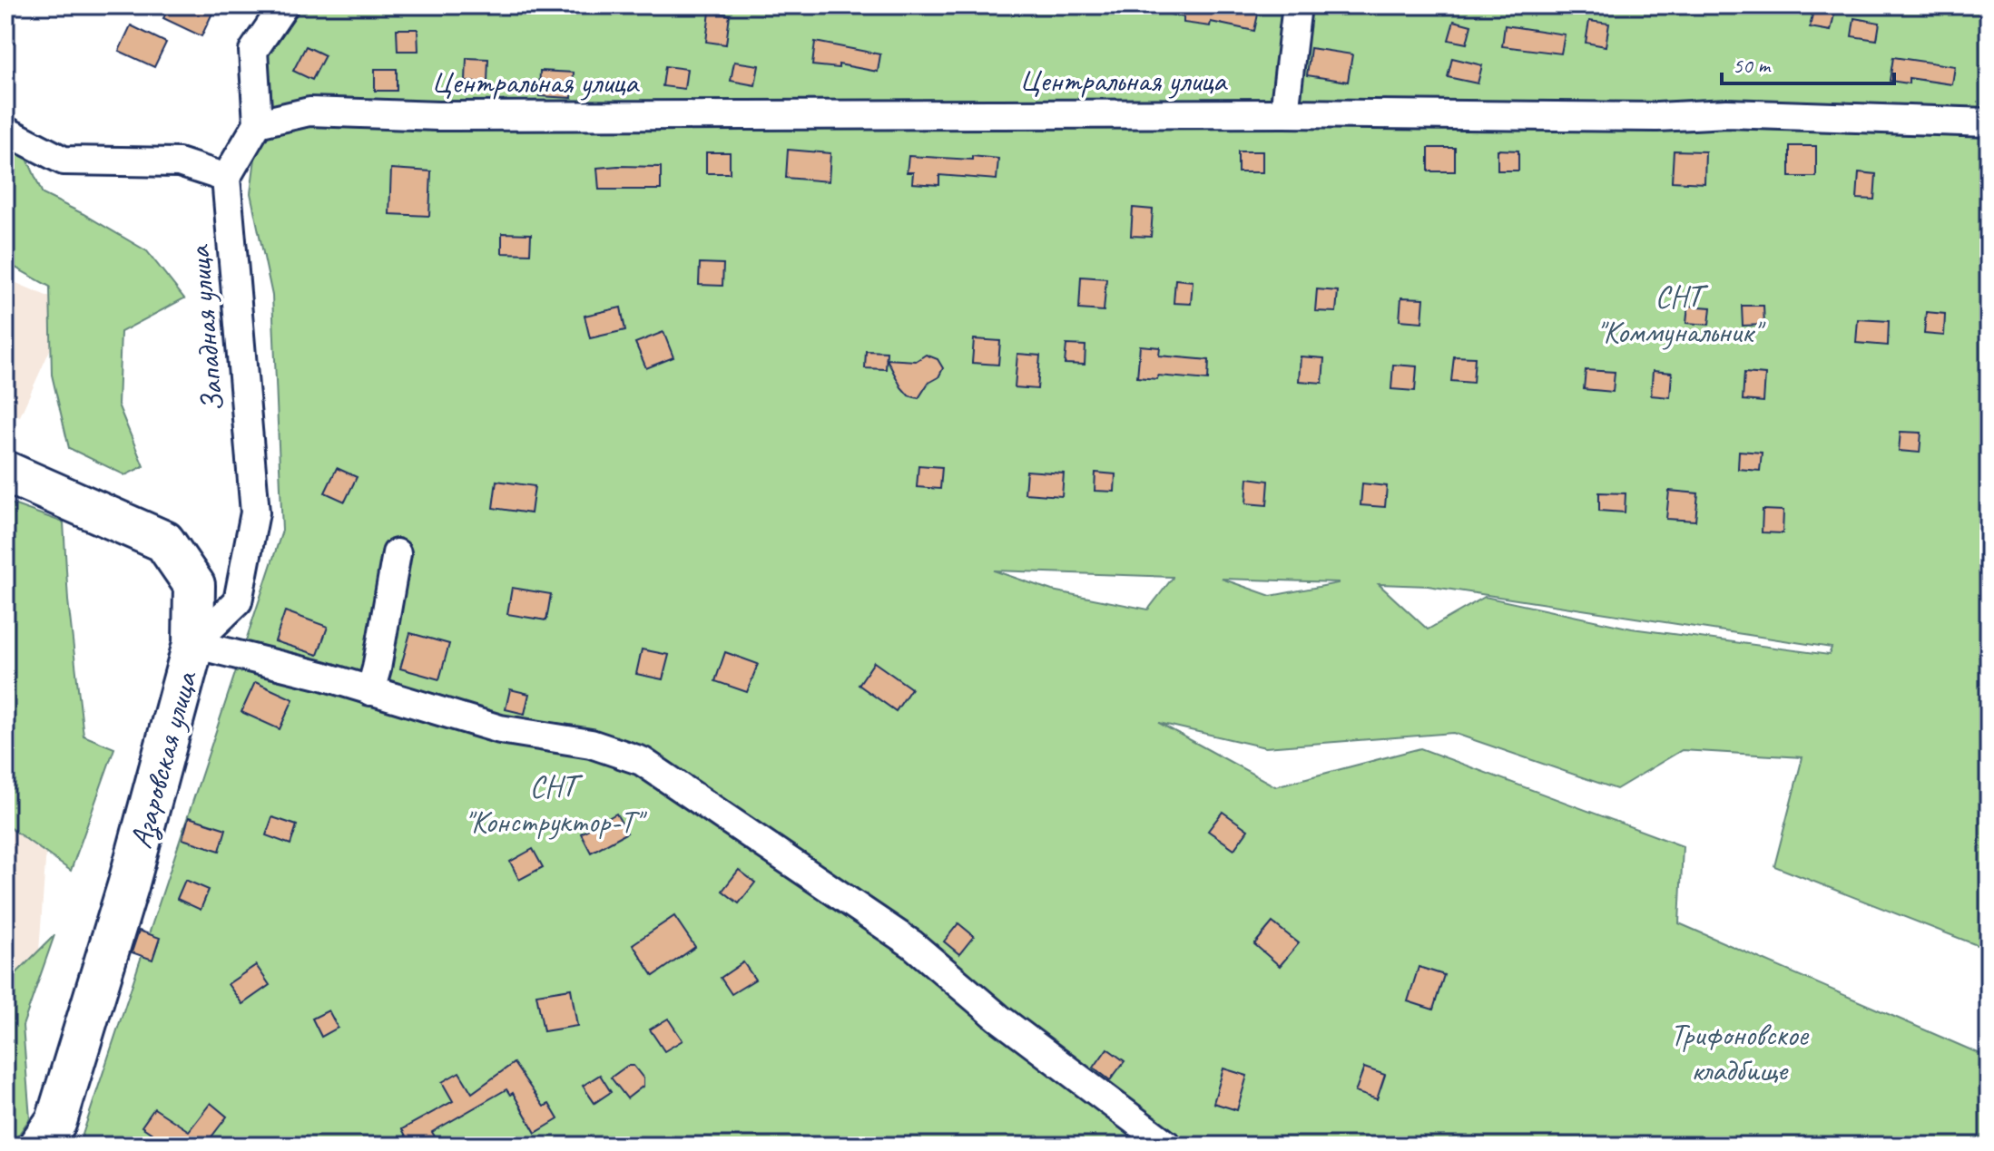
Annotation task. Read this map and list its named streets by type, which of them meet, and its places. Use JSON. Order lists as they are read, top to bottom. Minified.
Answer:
{"streets":{"street":["Центральная улица","Западная улица","Азаровская улица"]},"crossings":[["Западная улица","Азаровская улица"]],"parks":["СНТ \"Коммунальник\"","СНТ \"Конструктор-Т\"","Трифоновское кладбище"],"scale_bar":"50 m"}
